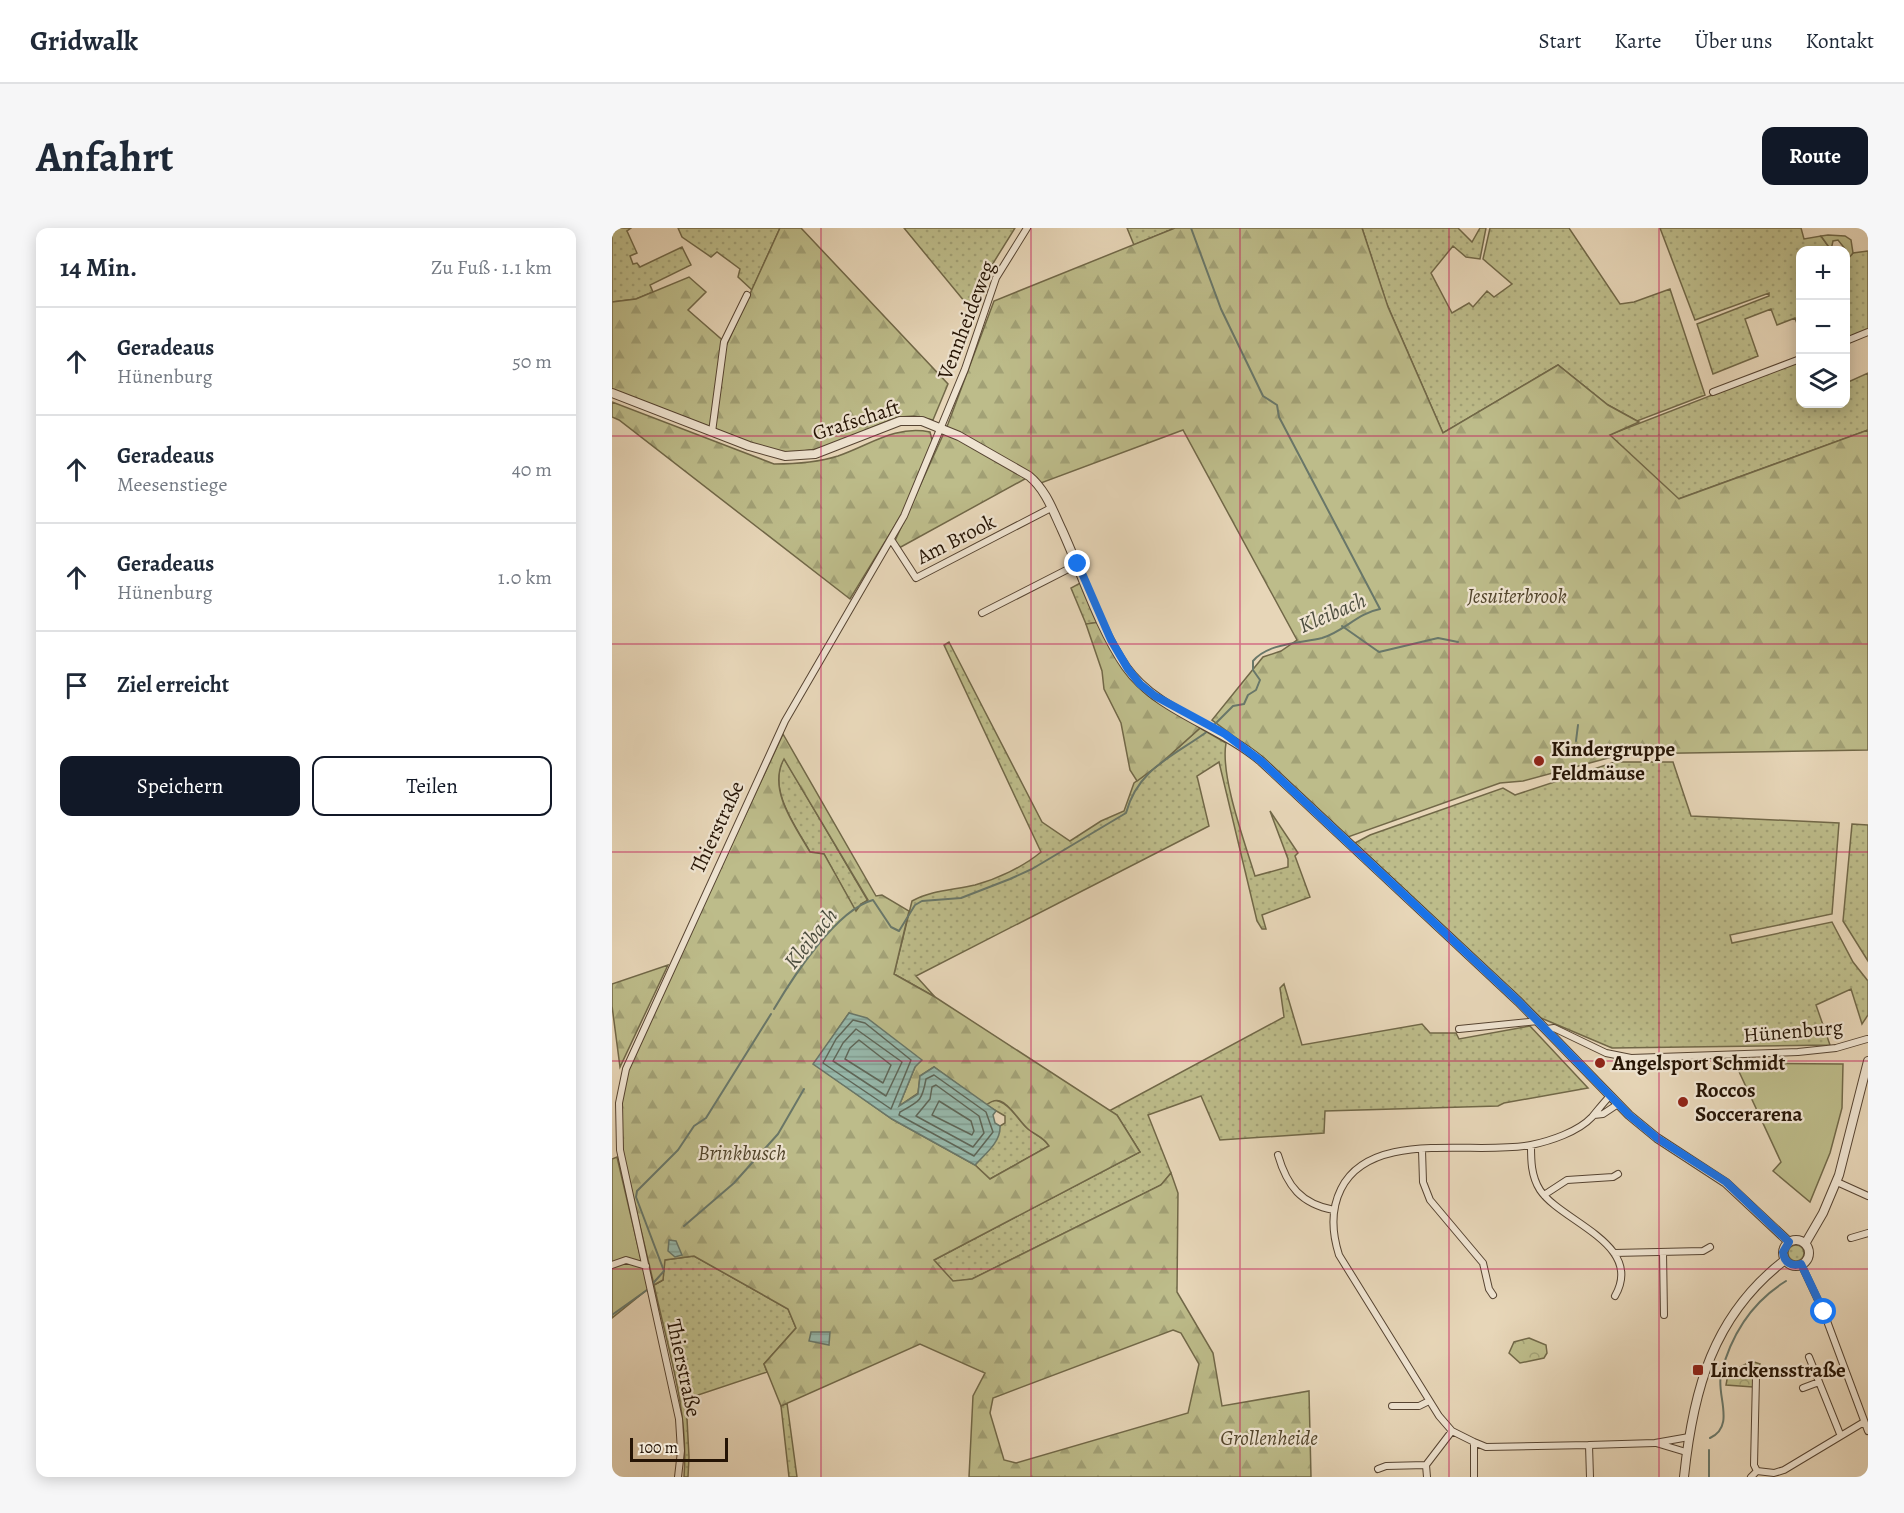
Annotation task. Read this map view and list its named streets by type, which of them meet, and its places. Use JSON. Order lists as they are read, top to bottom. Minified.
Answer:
{"streets":{"street":["Vennheideweg","Grafschaft","Am Brook","Thierstraße","Hünenburg"]},"crossings":[["Vennheideweg","Grafschaft"],["Vennheideweg","Thierstraße"],["Vennheideweg","Hünenburg"],["Grafschaft","Thierstraße"],["Grafschaft","Hünenburg"],["Am Brook","Thierstraße"],["Am Brook","Hünenburg"],["Thierstraße","Hünenburg"]],"water":["Kleibach"],"parks":["Jesuiterbrook","Brinkbusch","Grollenheide"],"places":{"other":["Kindergruppe Feldmäuse","Angelsport Schmidt","Roccos Soccerarena"],"transit":["Linckensstraße"]},"scale_bar":"100 m","page":{"header":"Gridwalk","nav":["Start","Karte","Über uns","Kontakt"],"buttons":["Route",["Speichern","Teilen"]],"title":"Anfahrt","heading":["14 Min.","Zu Fuß · 1.1 km"],"map_buttons":["+","−"],"list":[["Geradeaus","Hünenburg","50 m"],["Geradeaus","Meesenstiege","40 m"],["Geradeaus","Hünenburg","1.0 km"],"Ziel erreicht"],"scale":"100 m"}}
